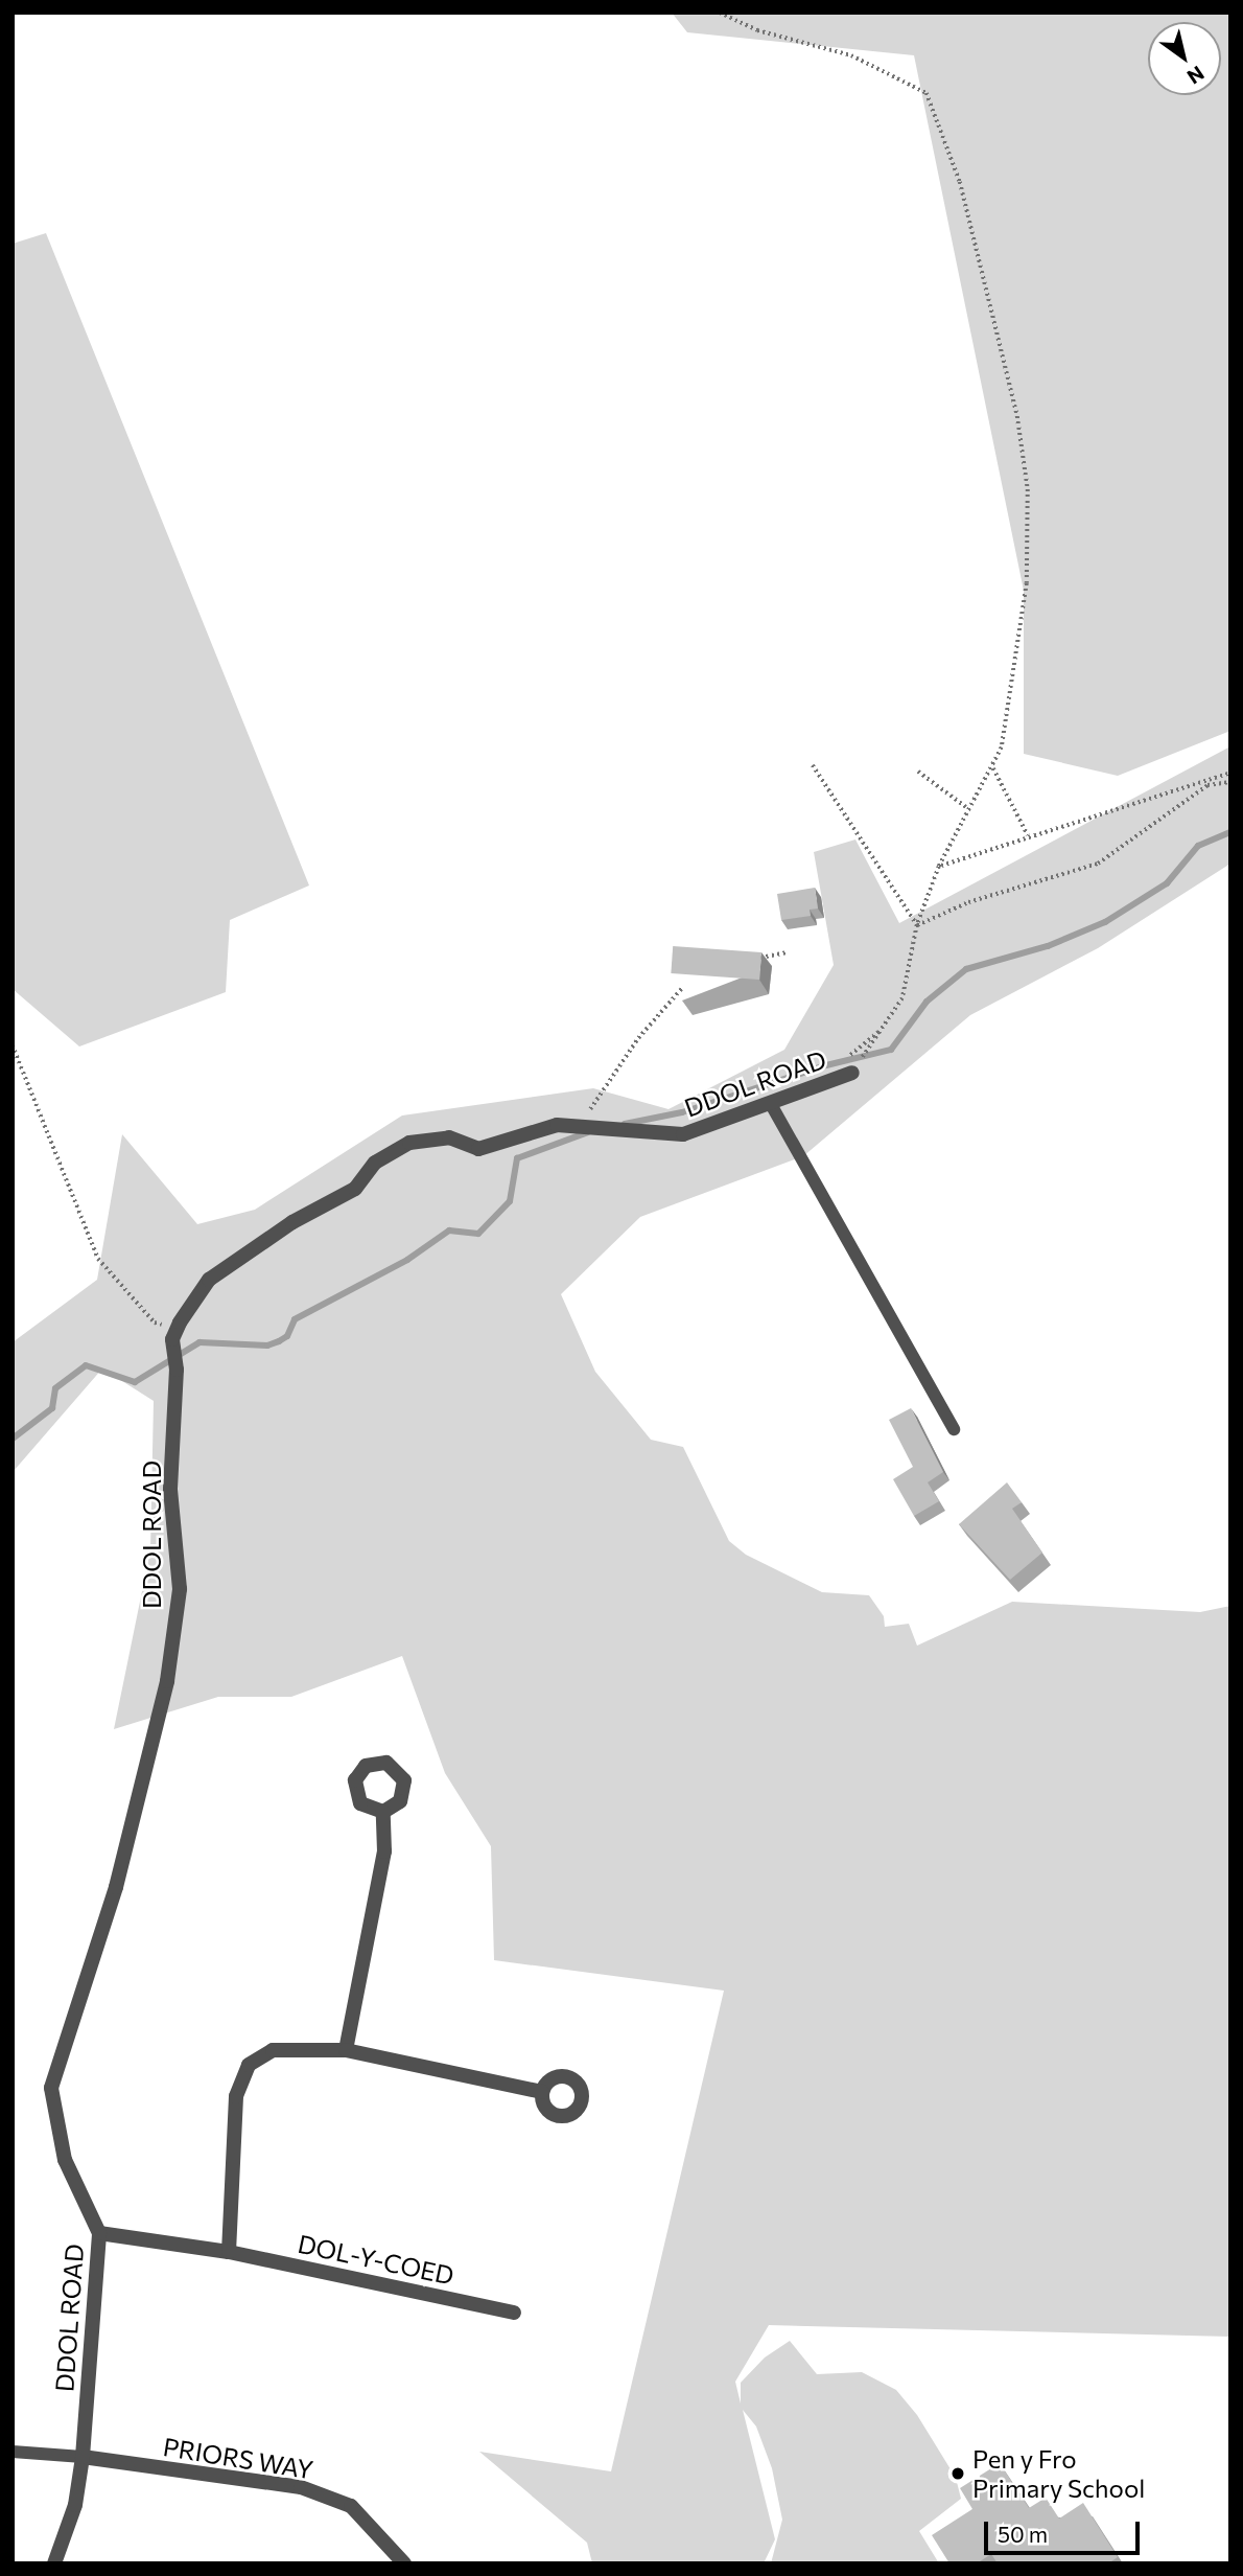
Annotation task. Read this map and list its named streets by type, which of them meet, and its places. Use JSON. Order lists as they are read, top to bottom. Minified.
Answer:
{"streets":{"street":["DDOL ROAD","DOL-Y-COED","PRIORS WAY"]},"crossings":[["DDOL ROAD","DOL-Y-COED"],["DDOL ROAD","PRIORS WAY"]],"places":["Pen y Fro Primary School"],"scale_bar":"50 m","north":"bottom right"}
